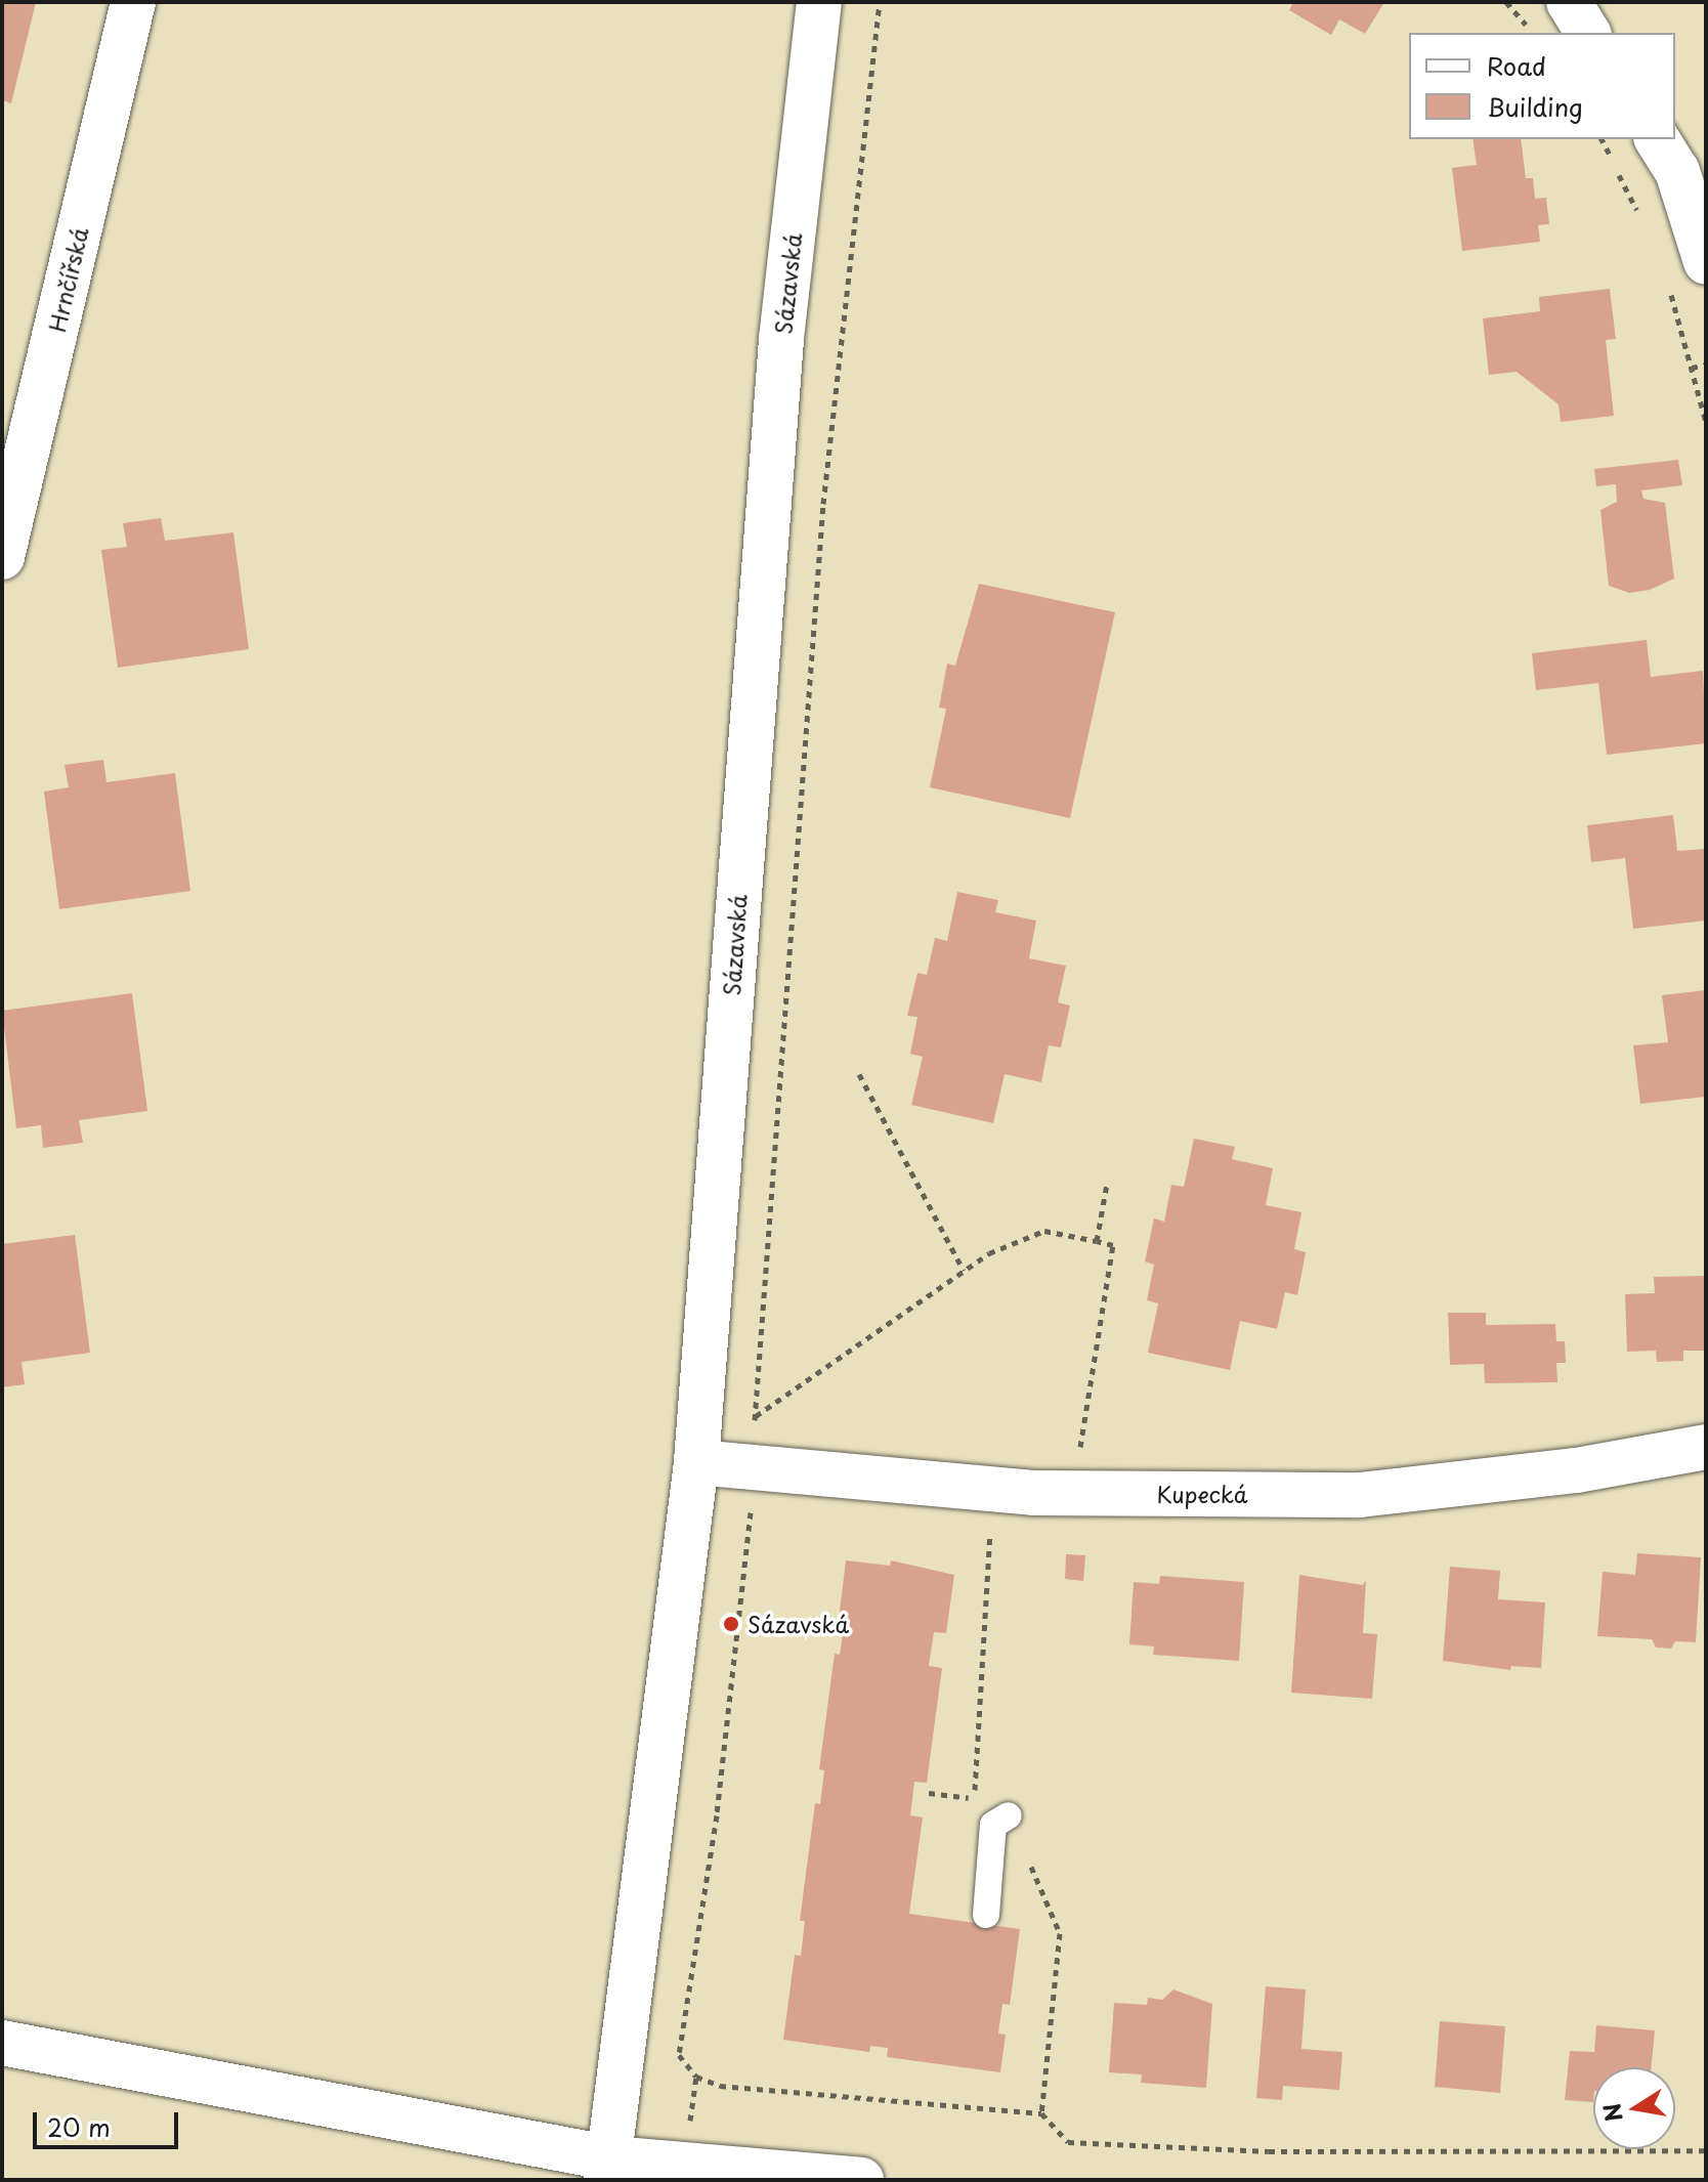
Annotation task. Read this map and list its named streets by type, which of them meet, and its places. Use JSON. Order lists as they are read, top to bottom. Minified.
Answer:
{"streets":{"street":["Hrnčířská","Sázavská","Kupecká"]},"crossings":[["Sázavská","Kupecká"]],"places":["Sázavská"],"legend":["Road","Building"],"scale_bar":"20 m","north":"left"}
